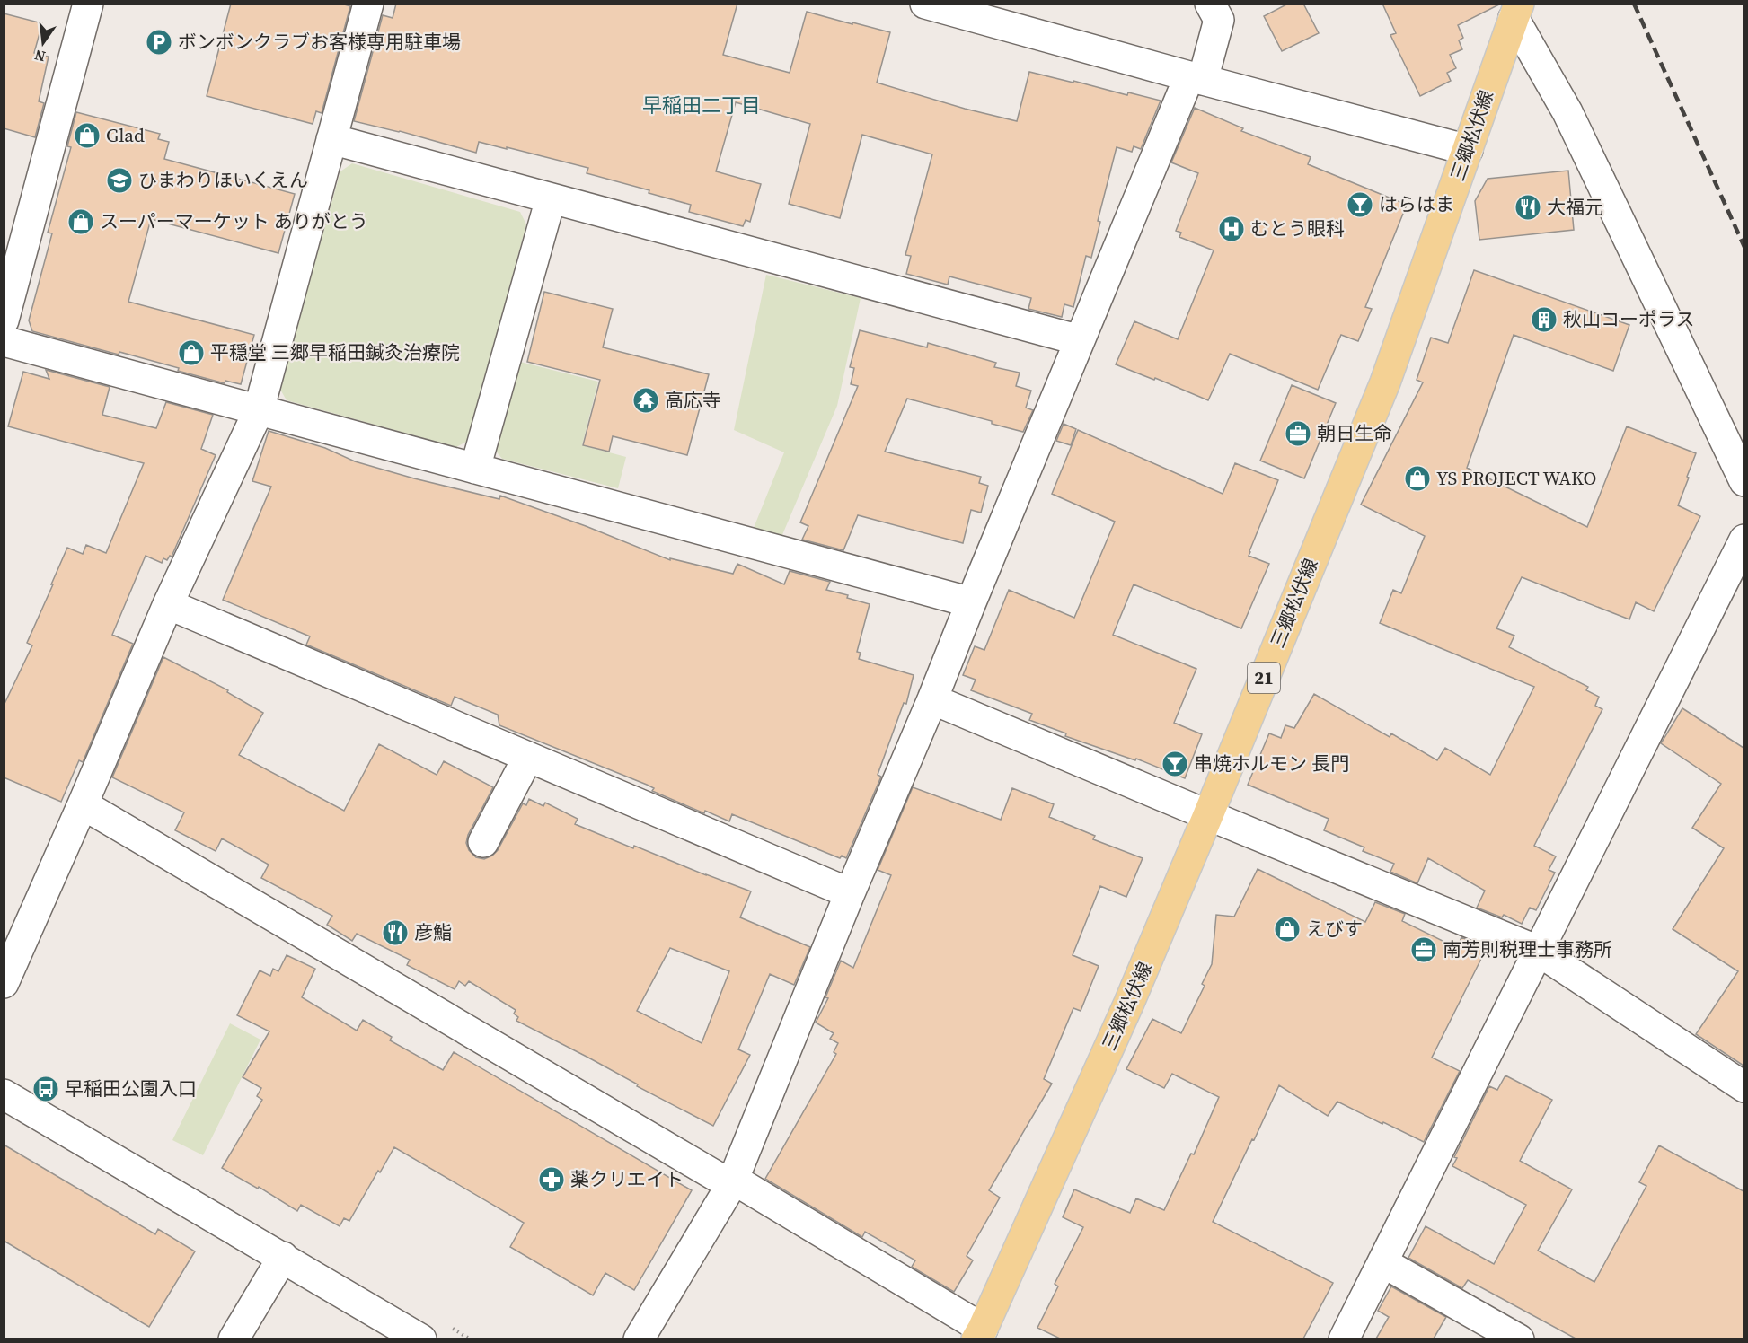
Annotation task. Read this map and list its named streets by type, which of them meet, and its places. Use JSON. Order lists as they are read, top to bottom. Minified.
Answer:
{"streets":{"main road":["三郷松伏線","21"]},"districts":["早稲田二丁目"],"places":{"parking":["ボンボンクラブお客様専用駐車場"],"shop":["Glad","スーパーマーケット ありがとう","平穏堂 三郷早稲田鍼灸治療院","YS PROJECT WAKO","えびす"],"school or university":["ひまわりほいくえん"],"bar":["はらはま","串焼ホルモン 長門"],"restaurant":["大福元","彦鮨"],"hospital":["むとう眼科"],"building":["秋山コーポラス"],"temple":["高応寺"],"office":["朝日生命","南芳則税理士事務所"],"bus stop":["早稲田公園入口"],"pharmacy":["薬クリエイト"]},"north":"bottom"}
